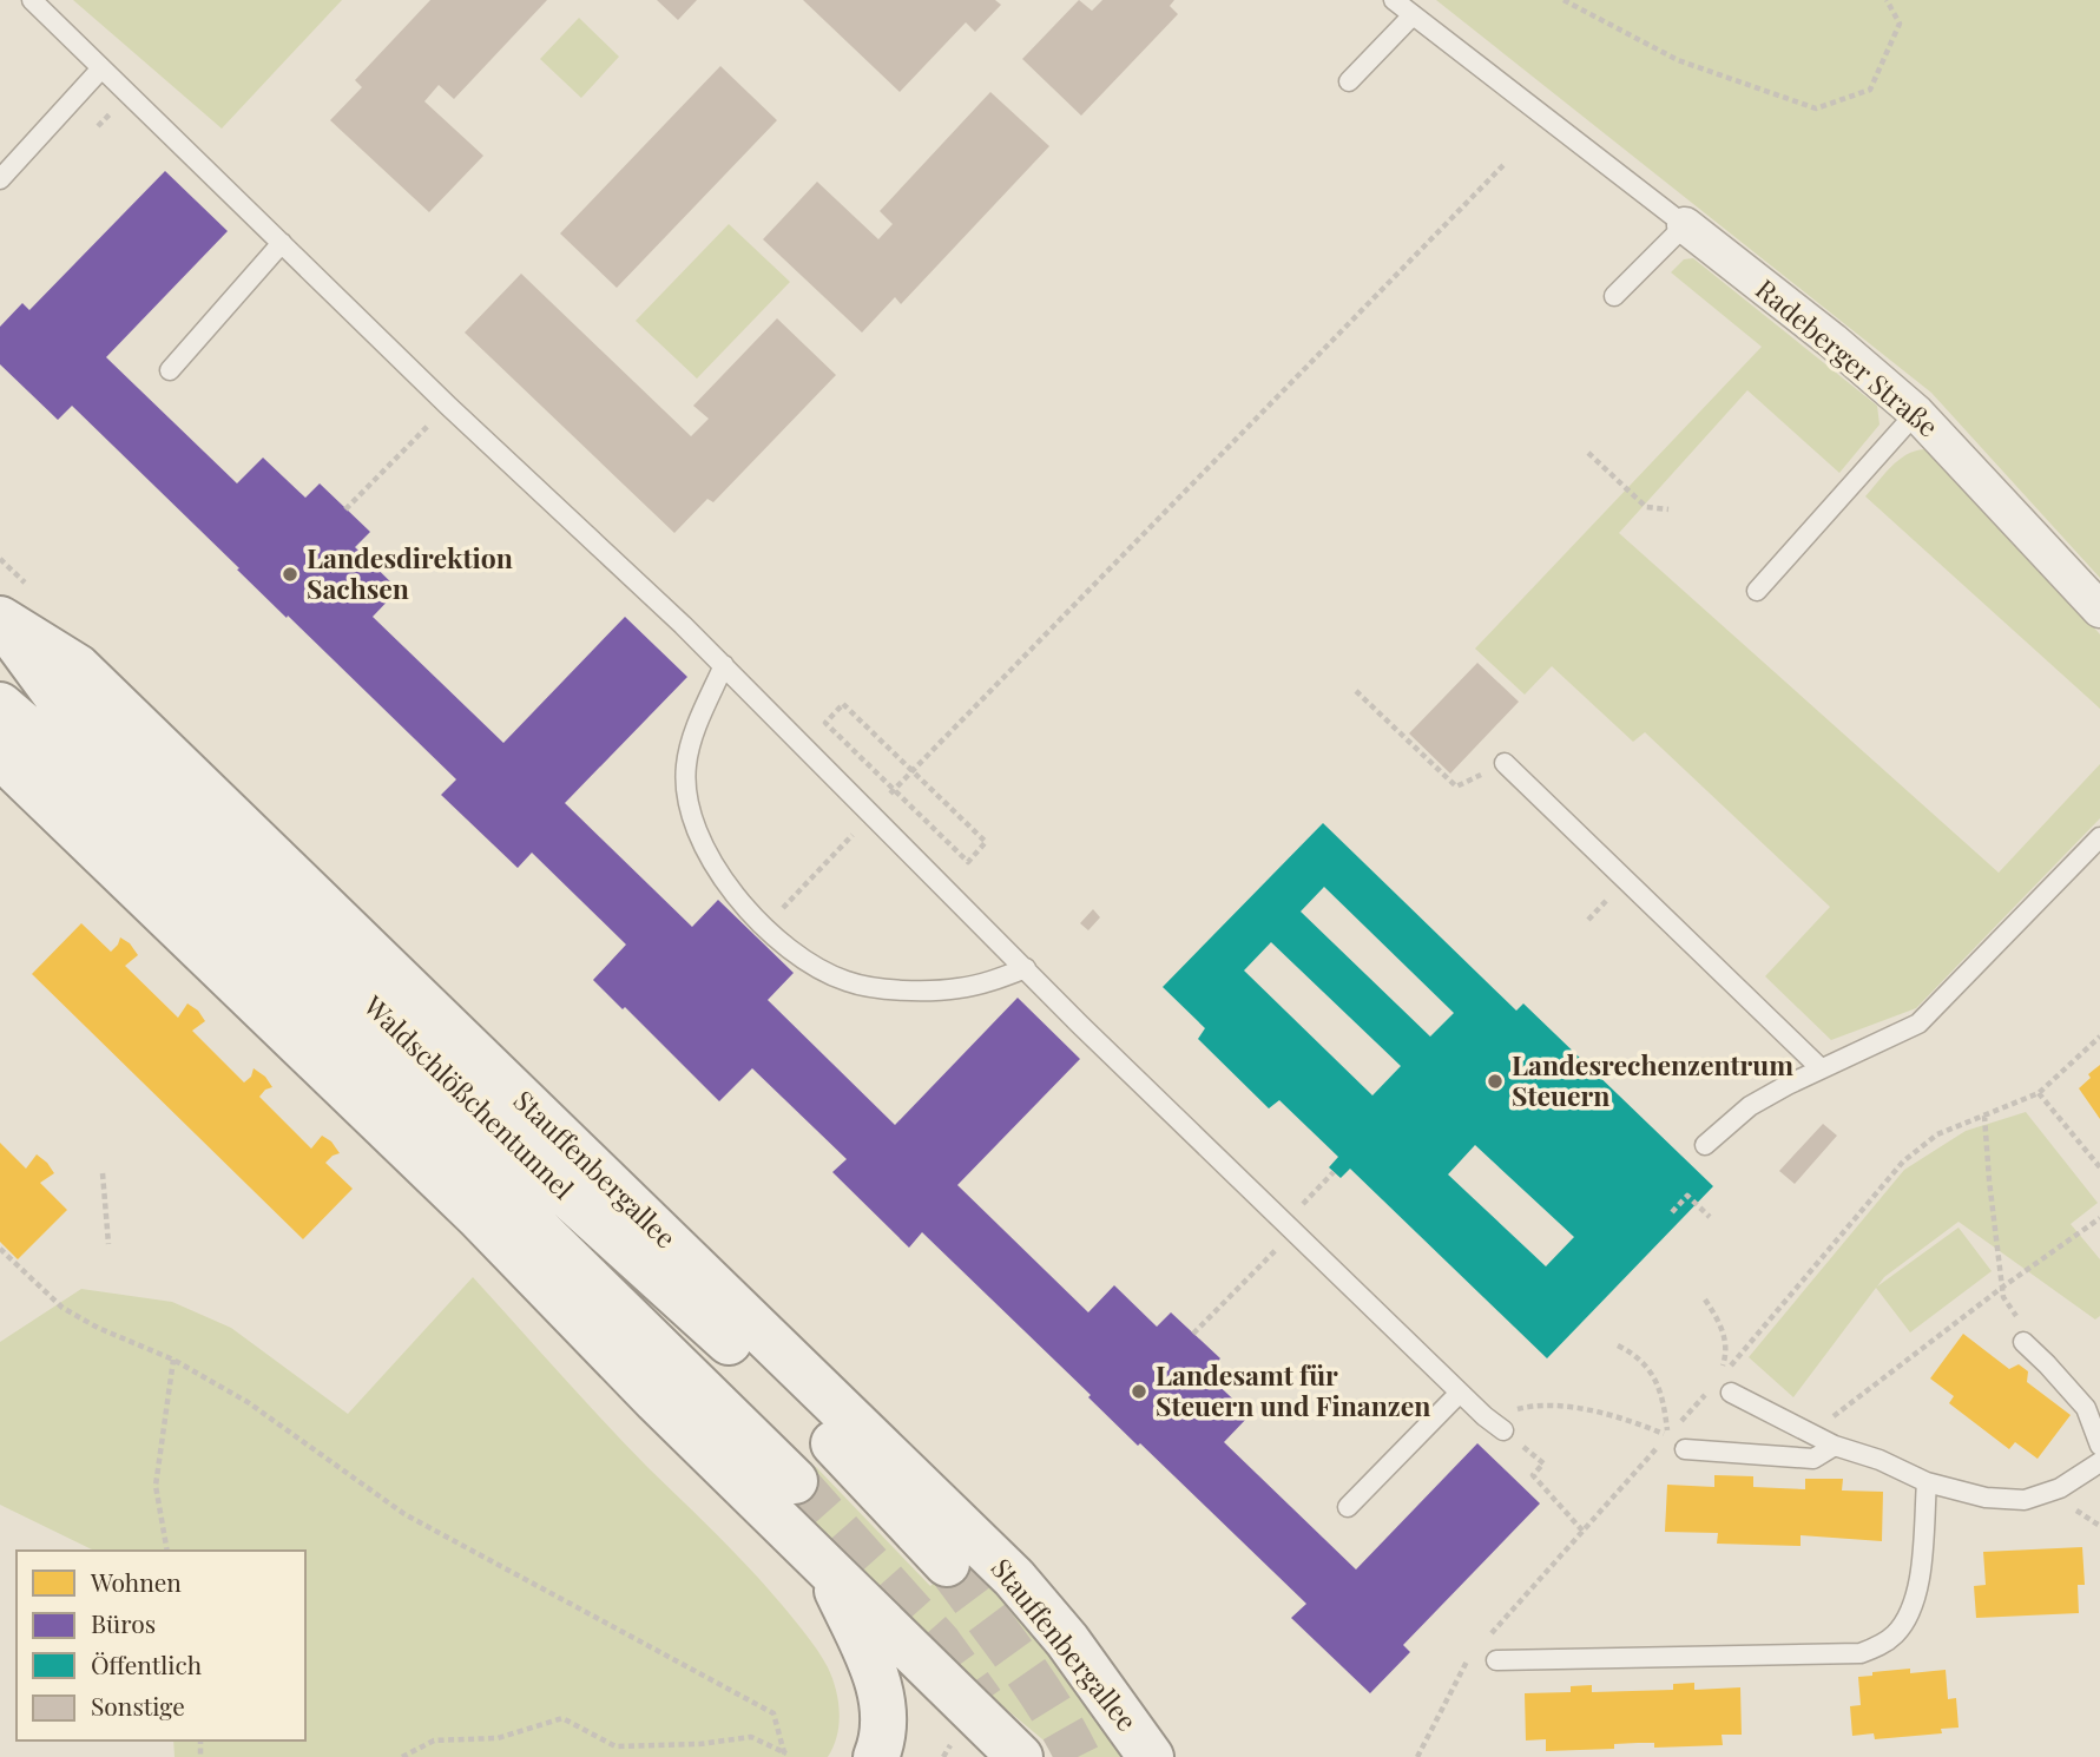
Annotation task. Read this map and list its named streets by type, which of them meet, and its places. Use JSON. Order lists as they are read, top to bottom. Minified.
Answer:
{"streets":{"main road":["Waldschlößchentunnel","Stauffenbergallee"],"street":["Radeberger Straße"]},"crossings":[["Waldschlößchentunnel","Stauffenbergallee"]],"places":["Landesdirektion Sachsen","Landesrechenzentrum Steuern","Landesamt für Steuern und Finanzen"],"legend":["Wohnen","Büros","Öffentlich","Sonstige"]}
